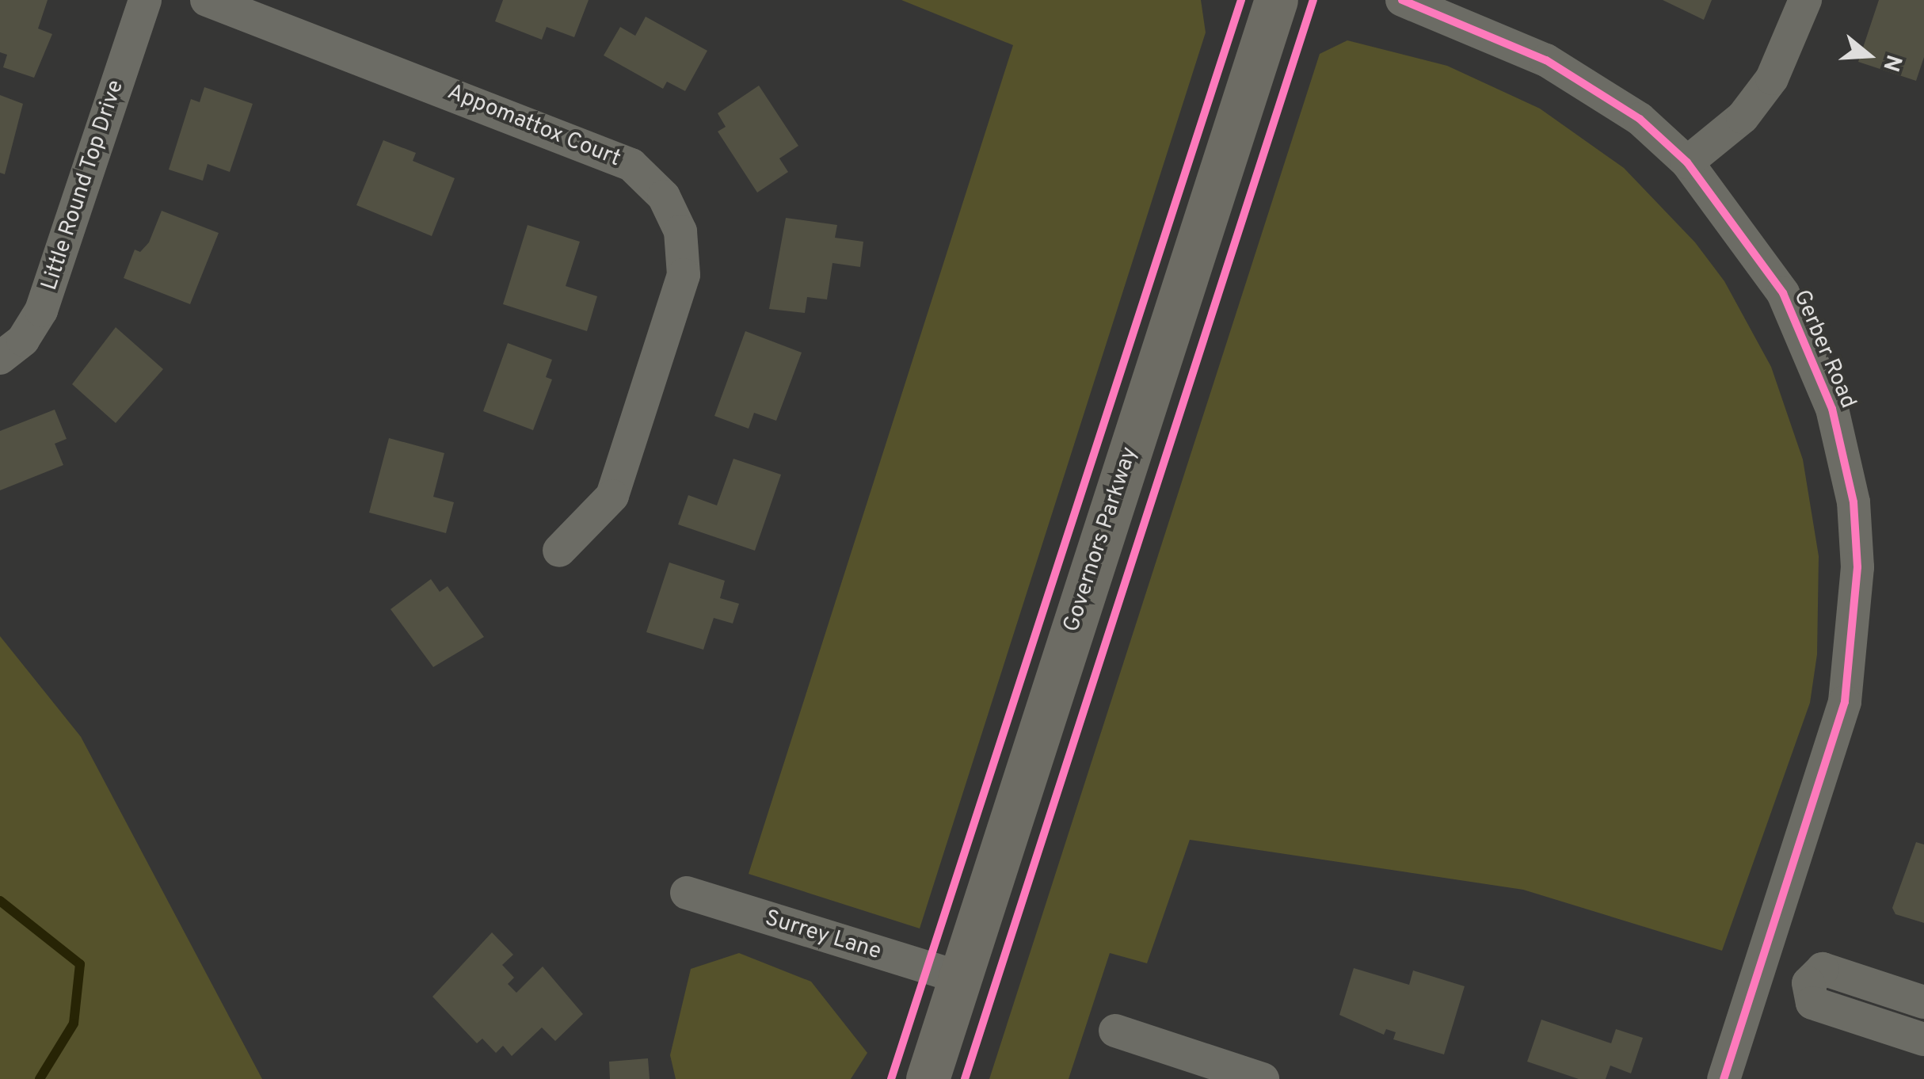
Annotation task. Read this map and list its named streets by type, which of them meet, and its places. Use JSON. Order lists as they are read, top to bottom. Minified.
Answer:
{"streets":{"main road":["Governors Parkway"],"street":["Appomattox Court","Little Round Top Drive","Gerber Road","Surrey Lane"]},"crossings":[["Governors Parkway","Surrey Lane"]],"north":"right"}
